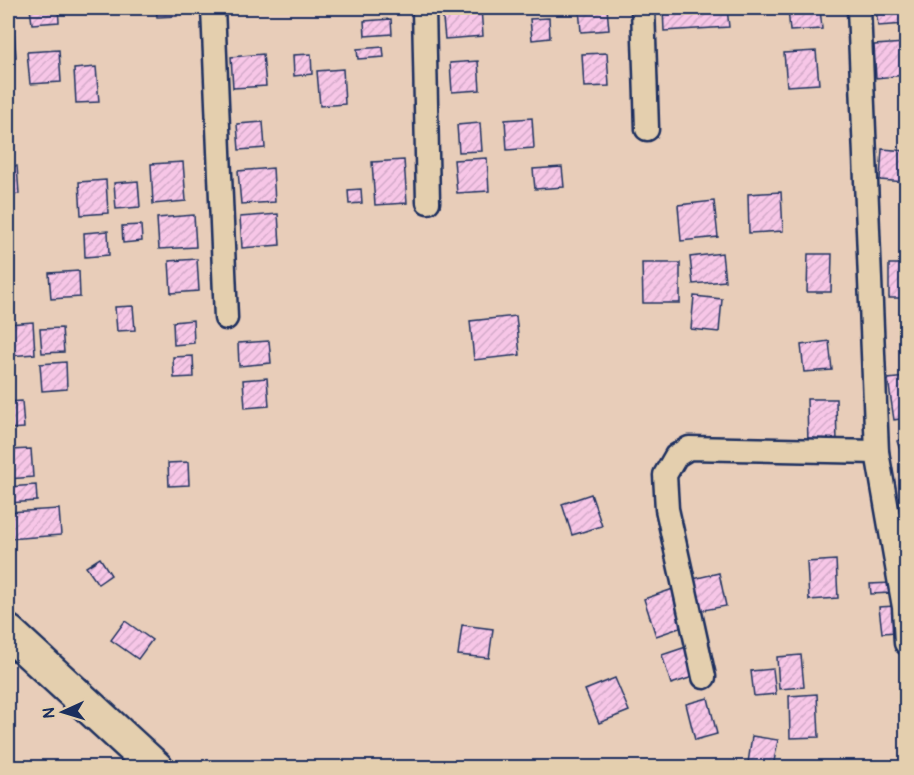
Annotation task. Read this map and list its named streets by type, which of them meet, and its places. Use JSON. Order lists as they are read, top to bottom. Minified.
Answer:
{"north":"left"}
